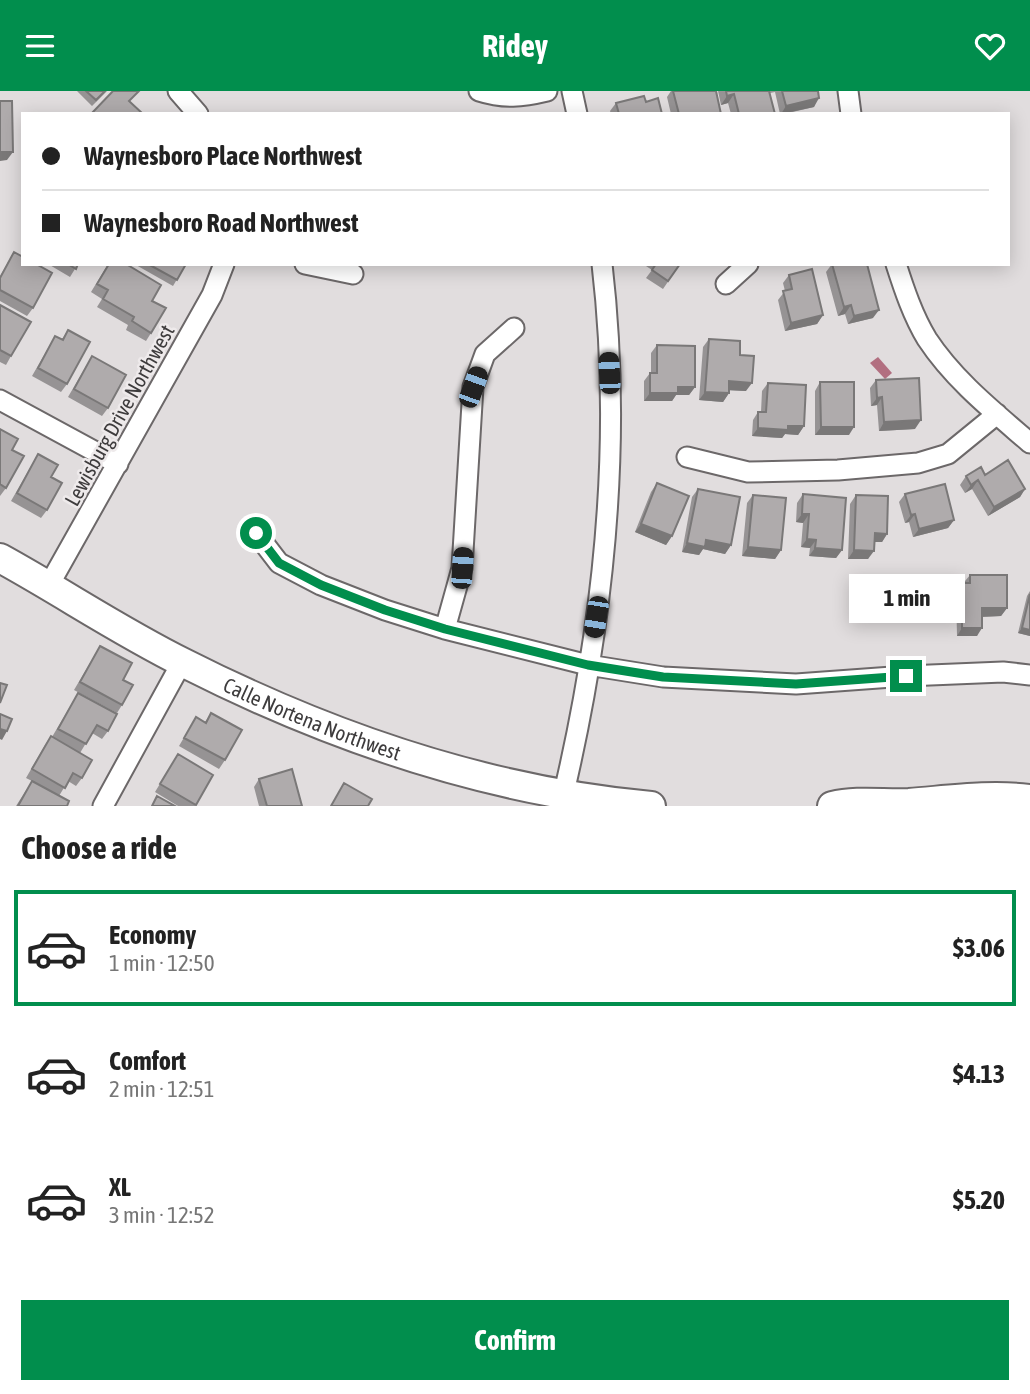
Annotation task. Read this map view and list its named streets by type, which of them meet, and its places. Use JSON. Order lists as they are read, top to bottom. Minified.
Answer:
{"streets":{"street":["Lewisburg Drive Northwest","Calle Nortena Northwest"]},"crossings":[["Lewisburg Drive Northwest","Calle Nortena Northwest"]],"page":{"header":"Ridey","banner":["Waynesboro Place Northwest","Waynesboro Road Northwest"],"bubble":"1 min","heading":"Choose a ride","list":[{"name":"Economy","note":"1 min · 12:50","value":"$3.06"},{"name":"Comfort","note":"2 min · 12:51","value":"$4.13"},{"name":"XL","note":"3 min · 12:52","value":"$5.20"}],"buttons":"Confirm"}}
